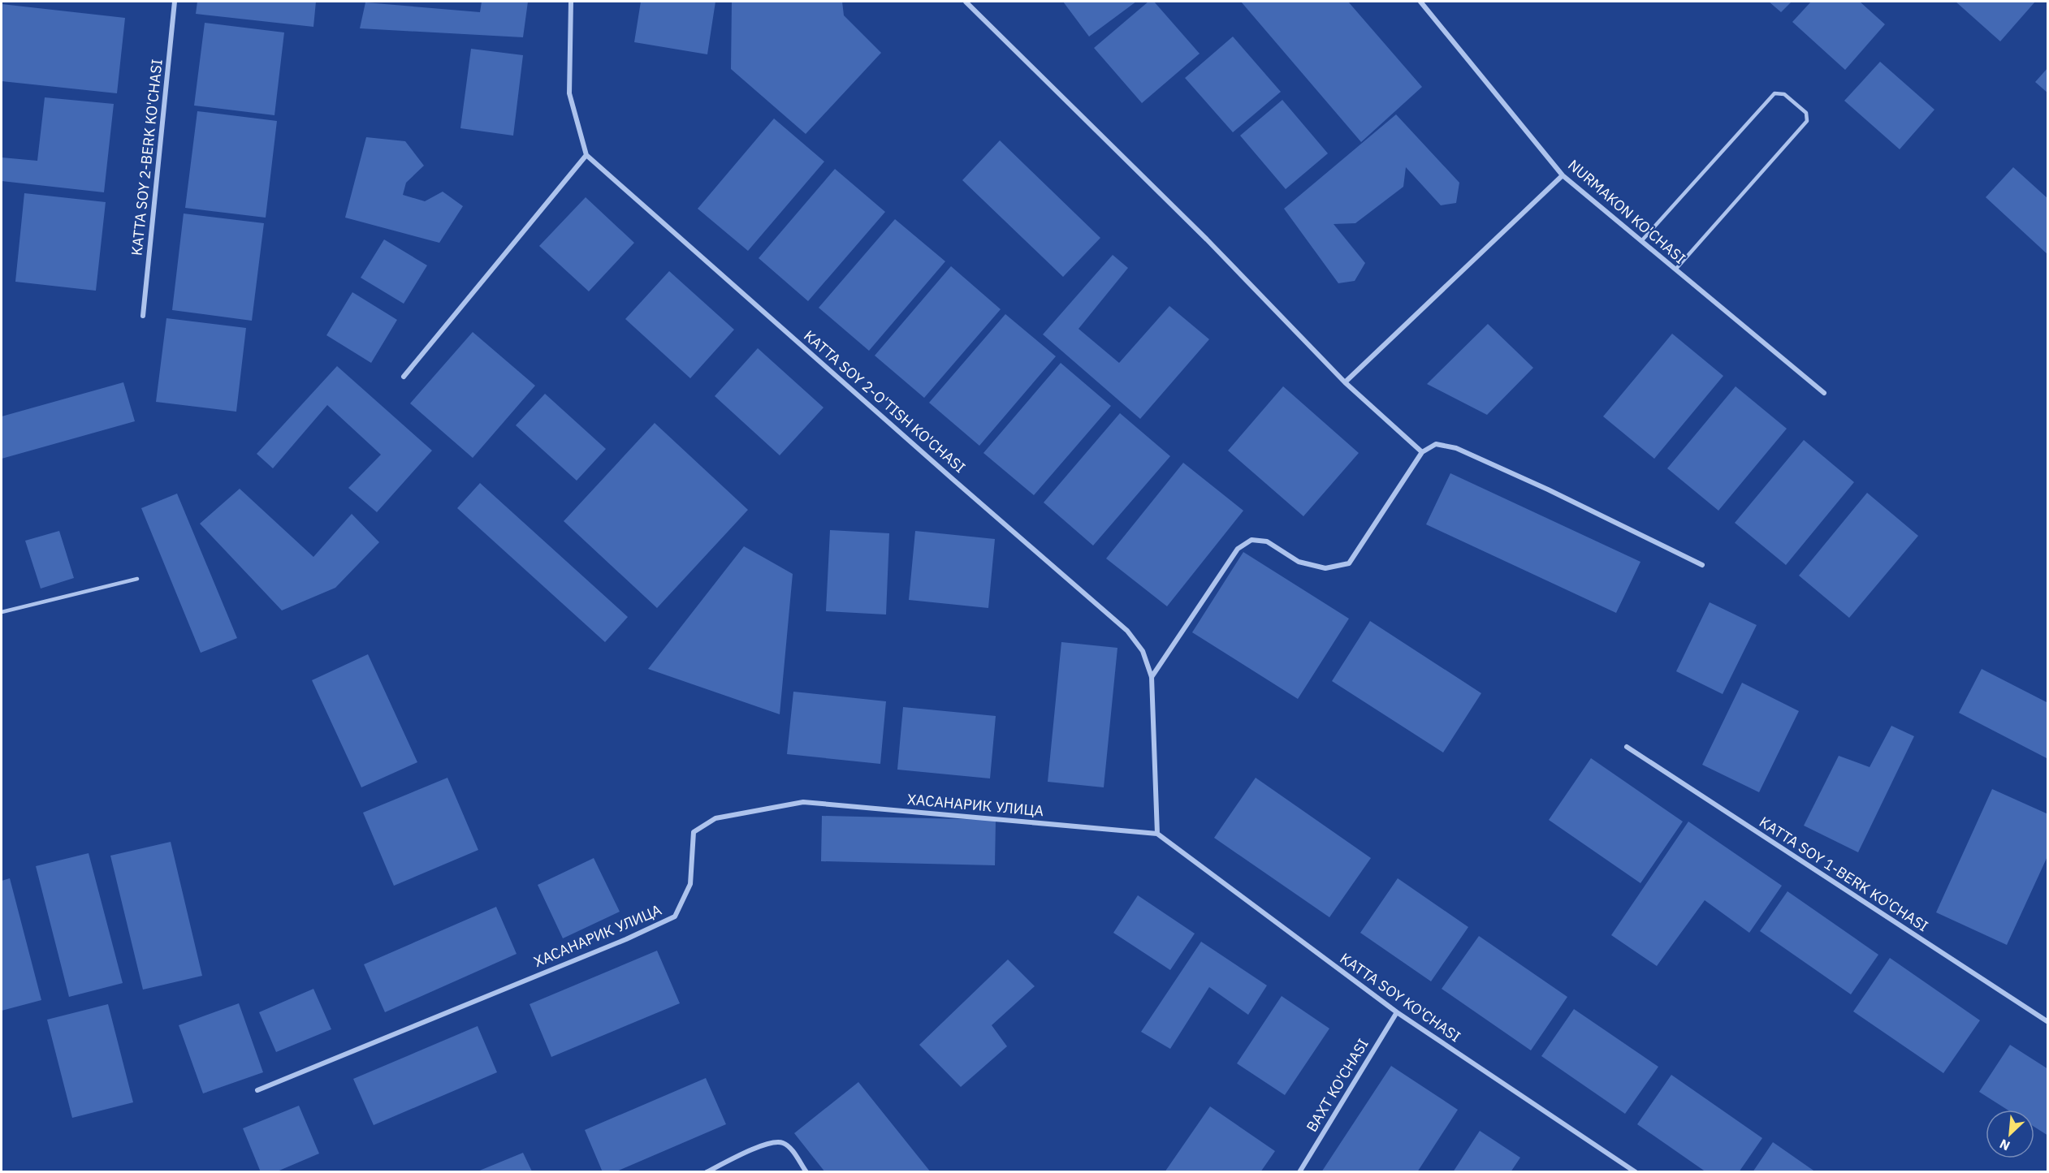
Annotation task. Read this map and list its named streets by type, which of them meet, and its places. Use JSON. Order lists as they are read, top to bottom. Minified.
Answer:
{"streets":{"street":["KATTA SOY 2-BERK KO'CHASI","NURMAKON KO'CHASI","KATTA SOY 2-O'TISH KO'CHASI","ХАСАНАРИК УЛИЦА","KATTA SOY 1-BERK KO'CHASI","KATTA SOY KO'CHASI","BAXT KO'CHASI"]},"crossings":[["KATTA SOY 2-O'TISH KO'CHASI","ХАСАНАРИК УЛИЦА"],["KATTA SOY 2-O'TISH KO'CHASI","KATTA SOY KO'CHASI"],["ХАСАНАРИК УЛИЦА","KATTA SOY KO'CHASI"],["KATTA SOY KO'CHASI","BAXT KO'CHASI"]],"north":"bottom left"}
